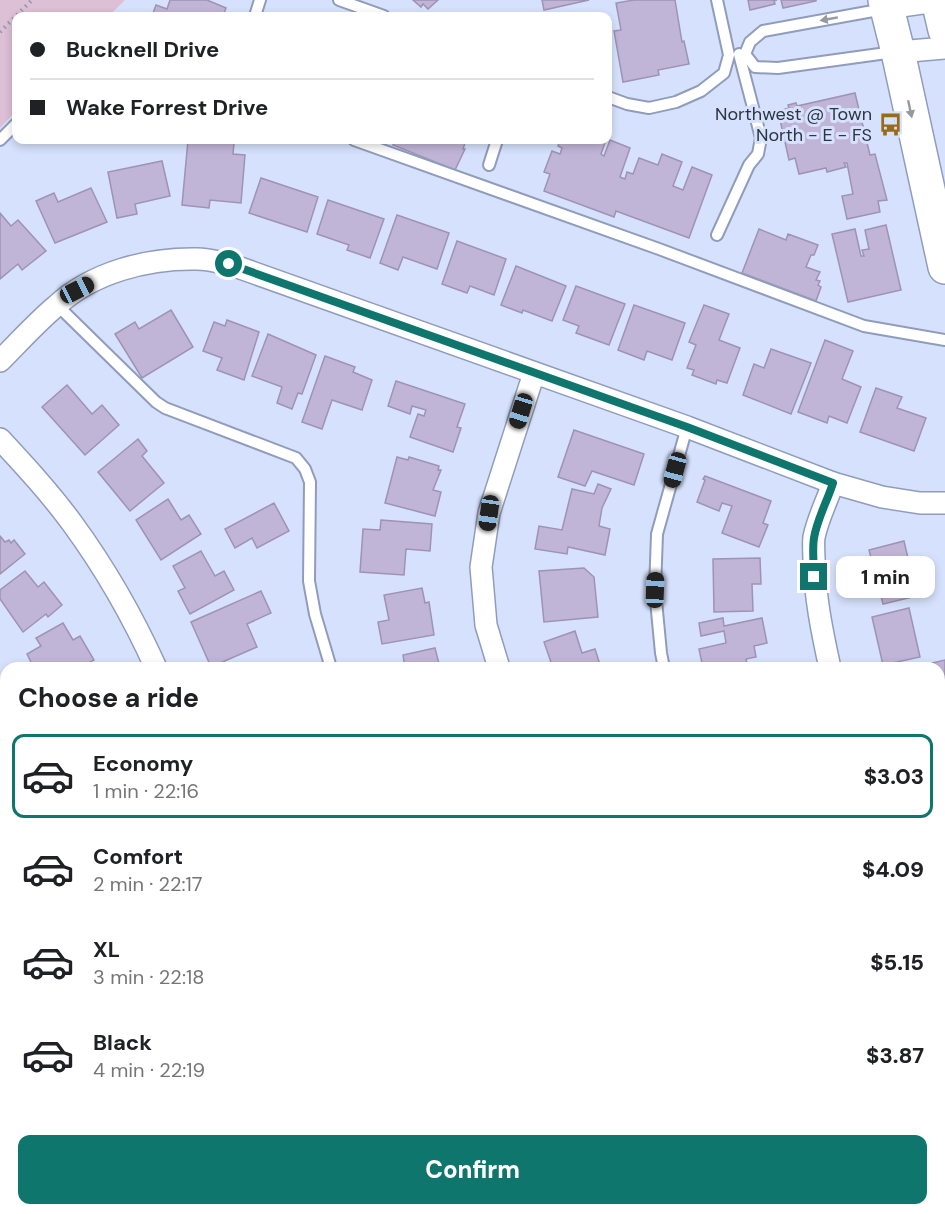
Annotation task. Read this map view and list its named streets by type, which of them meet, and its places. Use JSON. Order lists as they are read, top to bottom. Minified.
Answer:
{"places":{"bus stop":["Northwest @ Town North - E - FS"]},"page":{"banner":["Bucknell Drive","Wake Forrest Drive"],"bubble":"1 min","heading":"Choose a ride","list":[{"name":"Economy","note":"1 min · 22:16","value":"$3.03"},{"name":"Comfort","note":"2 min · 22:17","value":"$4.09"},{"name":"XL","note":"3 min · 22:18","value":"$5.15"},{"name":"Black","note":"4 min · 22:19","value":"$3.87"}],"buttons":"Confirm"}}
